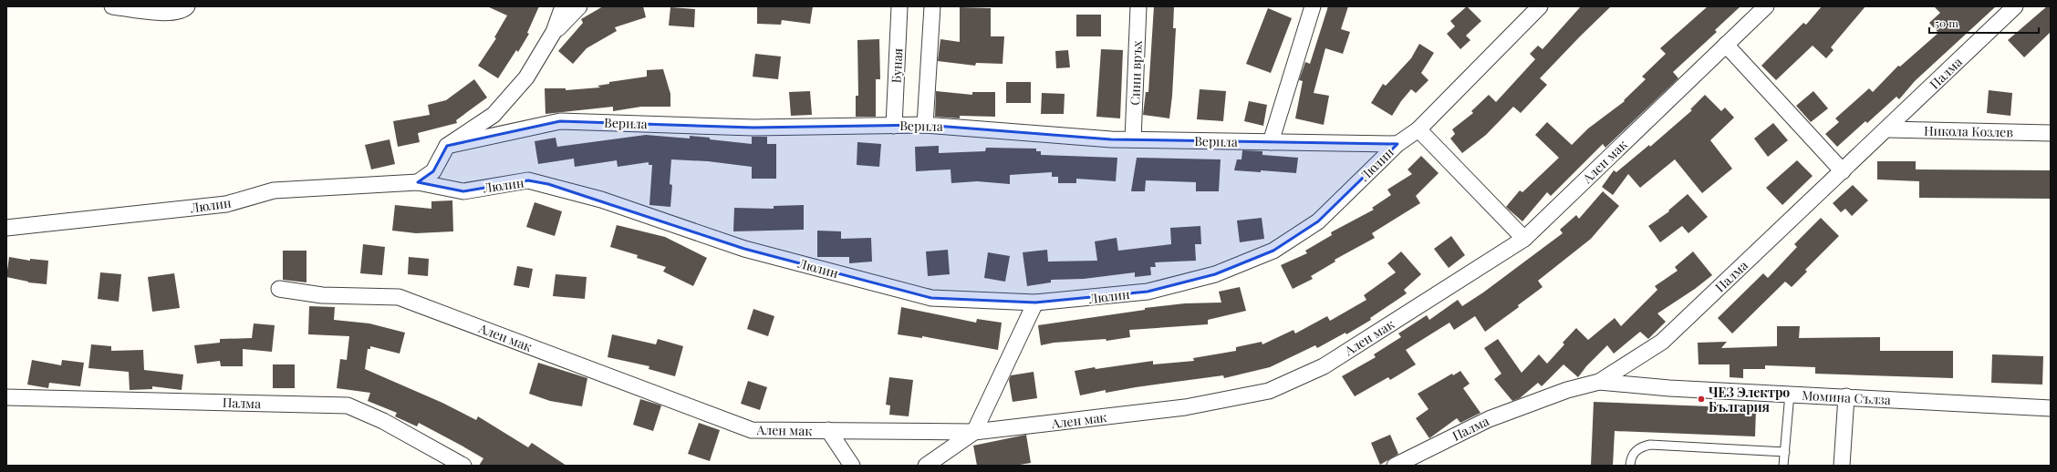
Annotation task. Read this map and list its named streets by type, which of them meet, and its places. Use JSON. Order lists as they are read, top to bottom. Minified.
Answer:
{"streets":{"street":["Буная","Сини връх","Палма","Верила","Никола Козлев","Ален мак","Люлин","Момина Сълза"]},"crossings":[["Буная","Верила"],["Сини връх","Верила"],["Палма","Никола Козлев"],["Палма","Момина Сълза"],["Верила","Люлин"]],"places":["ЧЕЗ Электро България"],"scale_bar":"50 m"}
